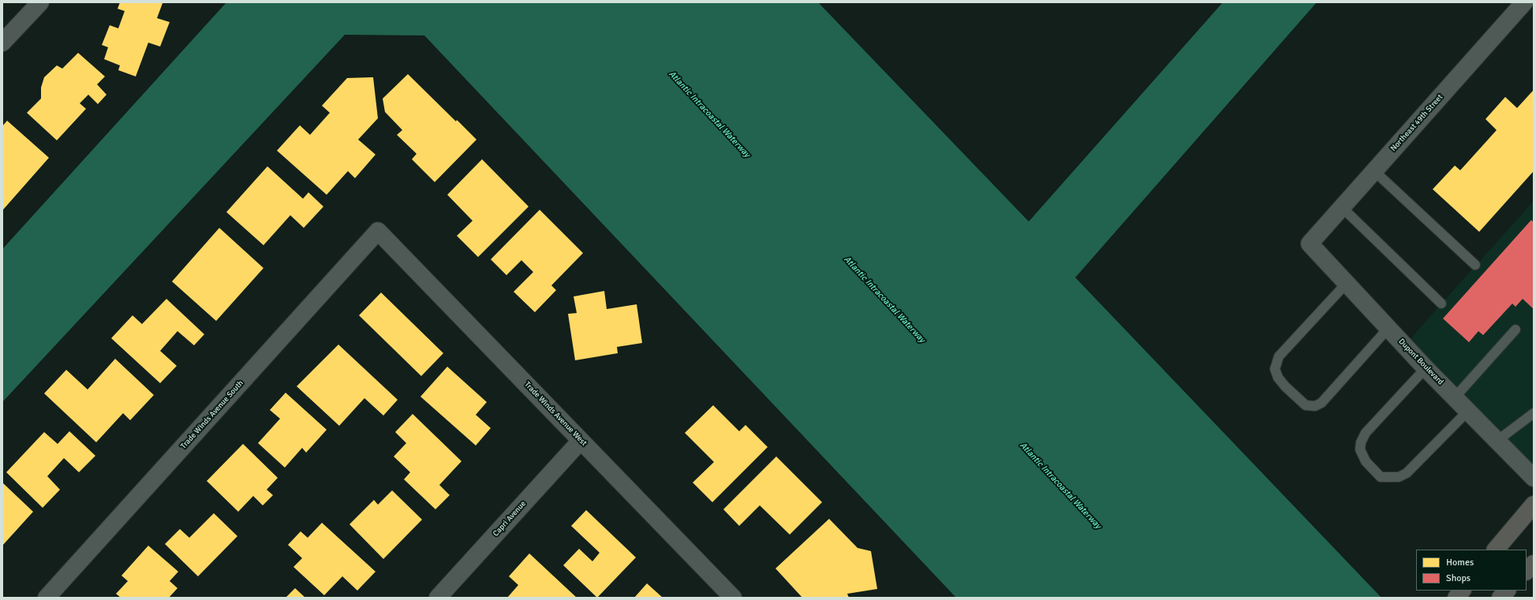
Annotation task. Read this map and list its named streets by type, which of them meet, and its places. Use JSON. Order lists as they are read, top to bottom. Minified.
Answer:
{"streets":{"street":["Northeast 49th Street","Dupont Boulevard","Trade Winds Avenue West","Trade Winds Avenue South","Capri Avenue"]},"crossings":[["Northeast 49th Street","Dupont Boulevard"],["Trade Winds Avenue West","Trade Winds Avenue South"],["Trade Winds Avenue West","Capri Avenue"]],"water":["Atlantic Intracoastal Waterway"],"legend":["Homes","Shops"]}
